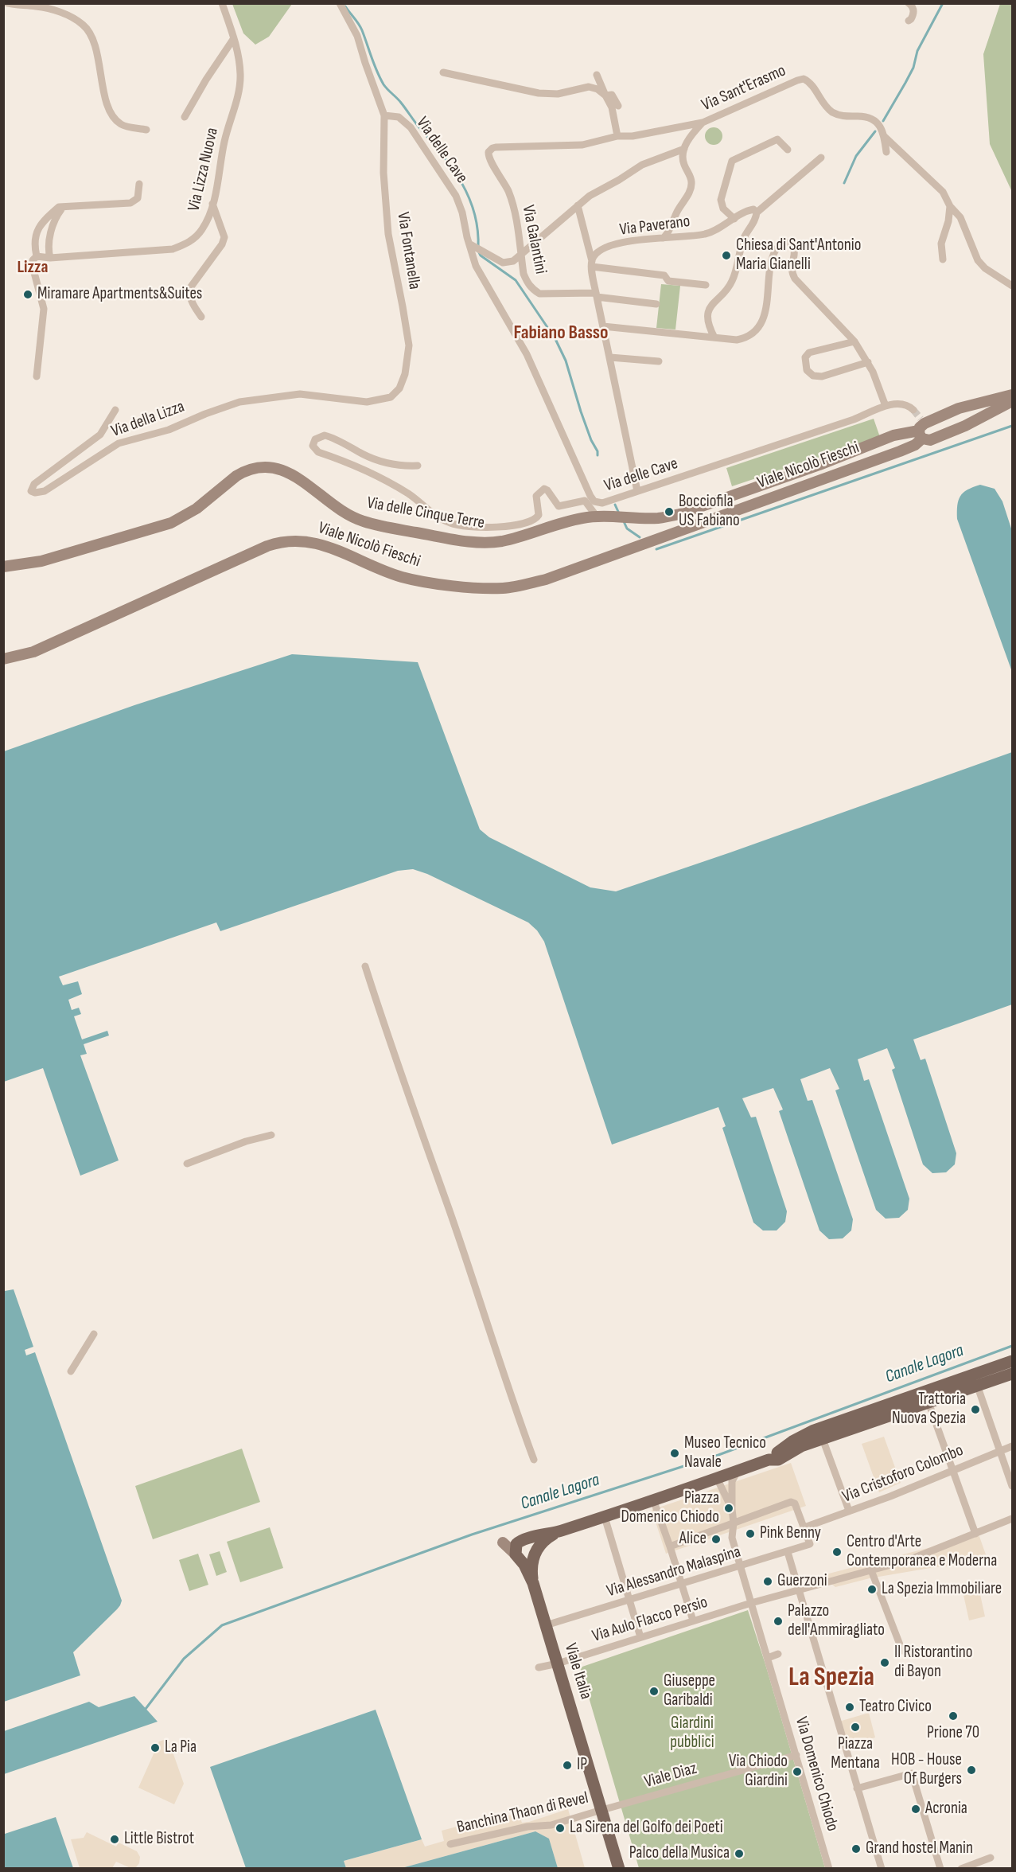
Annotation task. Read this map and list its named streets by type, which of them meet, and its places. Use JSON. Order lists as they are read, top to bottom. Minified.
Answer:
{"streets":{"main road":["Viale Nicolò Fieschi","Via delle Cinque Terre","Viale Italia"],"street":["Via Sant'Erasmo","Via delle Cave","Via Lizza Nuova","Via Paverano","Via Galantini","Via Fontanella","Via della Lizza","Via Cristoforo Colombo","Via Alessandro Malaspina","Via Aulo Flacco Persio","Via Domenico Chiodo","Viale Diaz","Banchina Thaon di Revel"]},"crossings":[["Via Sant'Erasmo","Via Galantini"],["Via delle Cave","Via Fontanella"],["Via Fontanella","Via della Lizza"],["Viale Nicolò Fieschi","Via delle Cinque Terre"],["Via Cristoforo Colombo","Via Alessandro Malaspina"],["Via Alessandro Malaspina","Viale Italia"],["Via Alessandro Malaspina","Via Domenico Chiodo"],["Via Aulo Flacco Persio","Viale Italia"],["Via Aulo Flacco Persio","Via Domenico Chiodo"],["Viale Italia","Viale Diaz"],["Viale Italia","Banchina Thaon di Revel"],["Via Domenico Chiodo","Viale Diaz"],["Viale Diaz","Banchina Thaon di Revel"]],"districts":["Lizza","Fabiano Basso","La Spezia"],"water":["Canale Lagora"],"parks":["Giardini pubblici"],"places":["Chiesa di Sant'Antonio Maria Gianelli","Miramare Apartments&Suites","Bocciofila US Fabiano","Trattoria Nuova Spezia","Museo Tecnico Navale","Piazza Domenico Chiodo","Pink Benny","Alice","Centro d'Arte Contemporanea e Moderna","Guerzoni","La Spezia Immobiliare","Palazzo dell'Ammiragliato","Il Ristorantino di Bayon","Giuseppe Garibaldi","Teatro Civico","Prione 70","Piazza Mentana","La Pia","IP","HOB - House Of Burgers","Via Chiodo Giardini","Acronia","La Sirena del Golfo dei Poeti","Little Bistrot","Grand hostel Manin","Palco della Musica"]}
